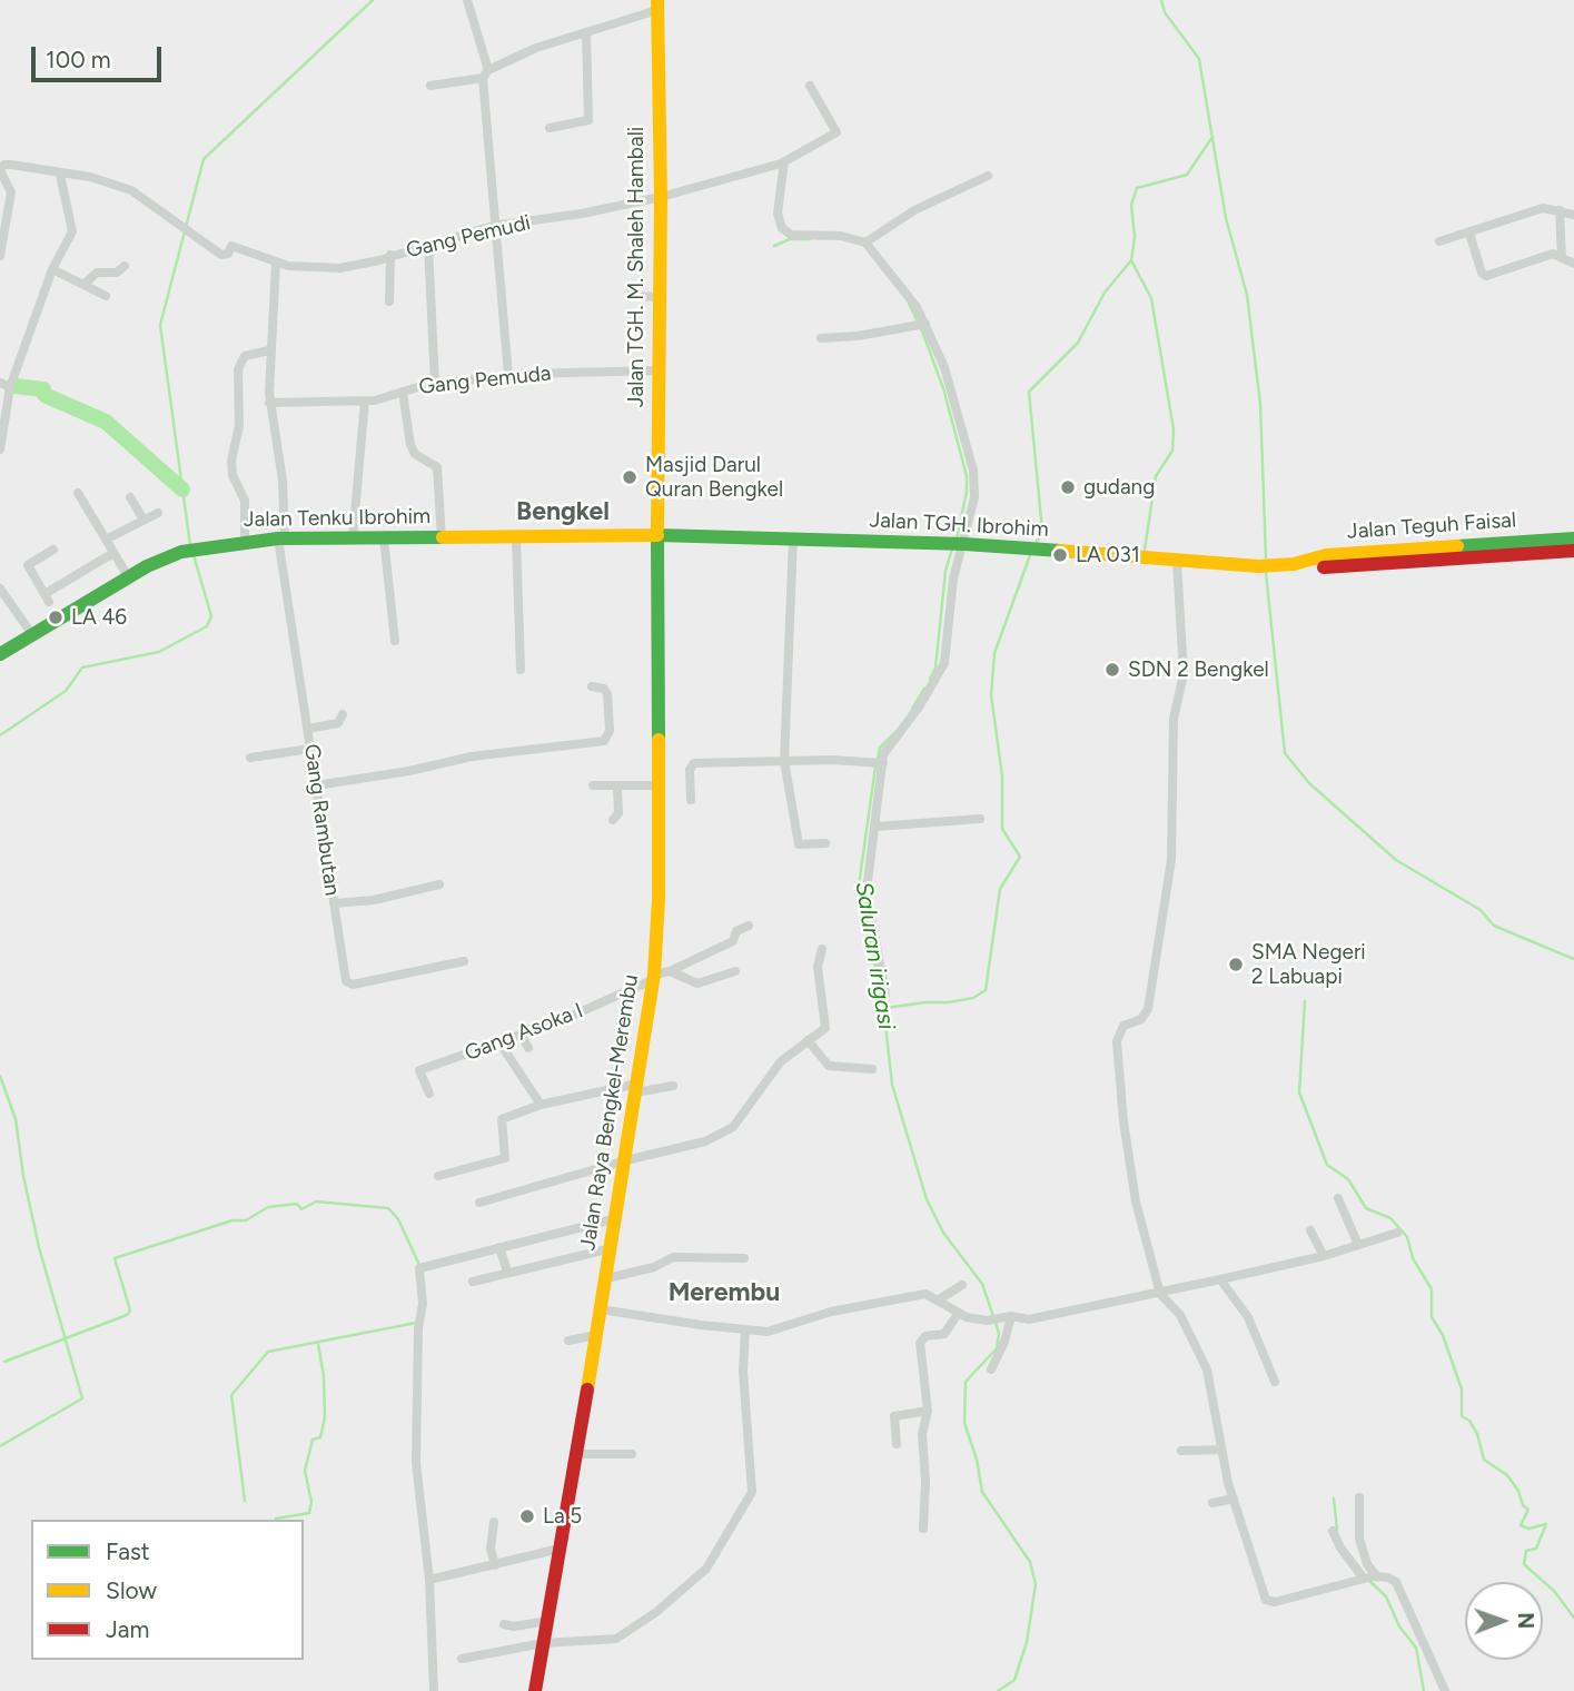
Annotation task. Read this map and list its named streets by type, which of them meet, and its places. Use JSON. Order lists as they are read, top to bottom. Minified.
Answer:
{"streets":{"main road":["Jalan TGH. M. Shaleh Hambali","Jalan Tenku Ibrohim","Jalan TGH. Ibrohim","Jalan Teguh Faisal","Jalan Raya Bengkel-Merembu"],"street":["Gang Pemudi","Gang Pemuda","Gang Rambutan","Gang Asoka I"]},"crossings":[["Gang Pemudi","Jalan TGH. M. Shaleh Hambali"],["Gang Pemudi","Gang Rambutan"],["Jalan TGH. M. Shaleh Hambali","Gang Pemuda"],["Jalan TGH. M. Shaleh Hambali","Jalan Tenku Ibrohim"],["Jalan TGH. M. Shaleh Hambali","Jalan TGH. Ibrohim"],["Jalan TGH. M. Shaleh Hambali","Jalan Raya Bengkel-Merembu"],["Gang Pemuda","Gang Rambutan"],["Jalan Tenku Ibrohim","Jalan TGH. Ibrohim"],["Jalan Tenku Ibrohim","Gang Rambutan"],["Jalan Tenku Ibrohim","Jalan Raya Bengkel-Merembu"],["Jalan TGH. Ibrohim","Jalan Teguh Faisal"],["Jalan TGH. Ibrohim","Jalan Raya Bengkel-Merembu"],["Gang Asoka I","Jalan Raya Bengkel-Merembu"]],"districts":["Bengkel","Merembu"],"water":["Saluran irigasi"],"places":["Masjid Darul Quran Bengkel","gudang","LA 031","LA 46","SDN 2 Bengkel","SMA Negeri 2 Labuapi","La 5"],"legend":["Fast","Slow","Jam"],"scale_bar":"100 m","north":"right"}
